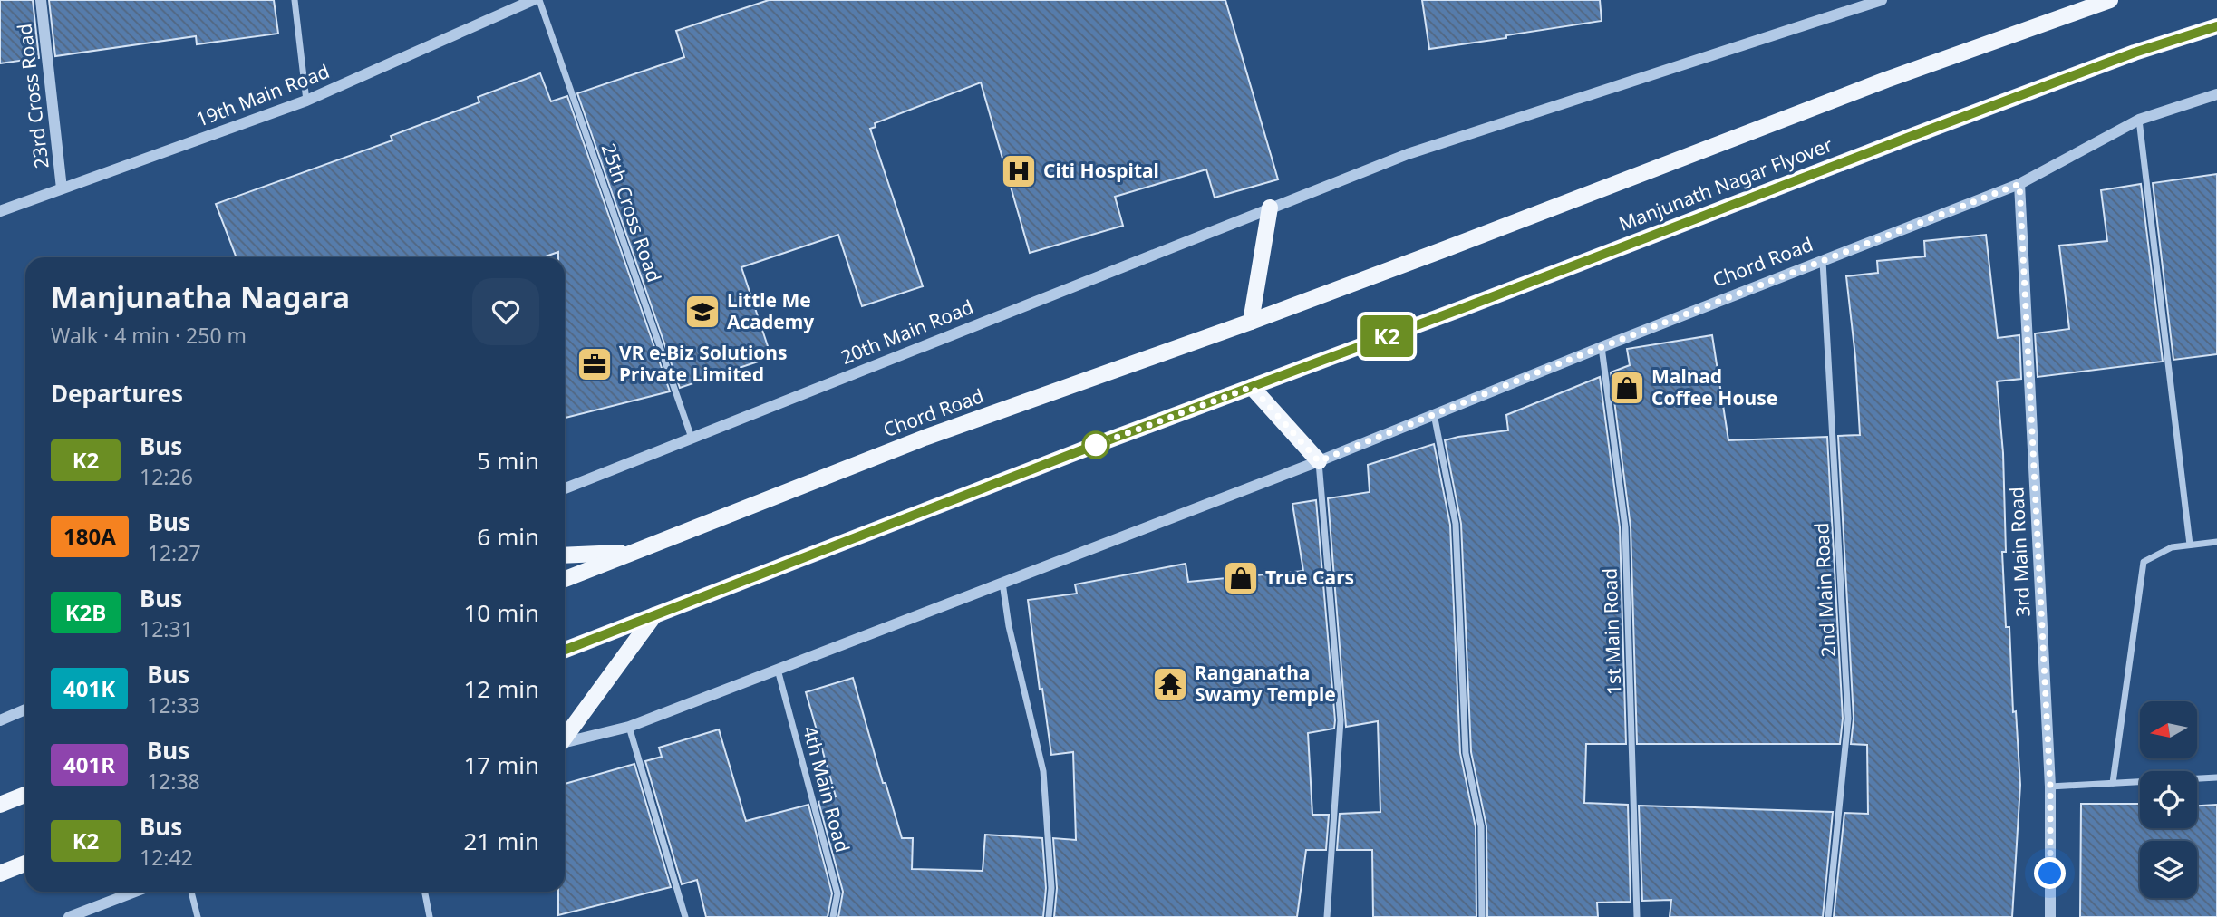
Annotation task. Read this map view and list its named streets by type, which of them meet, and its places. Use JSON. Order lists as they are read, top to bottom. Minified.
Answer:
{"streets":{"main road":["Manjunath Nagar Flyover","Chord Road"],"street":["23rd Cross Road","19th Main Road","25th Cross Road","20th Main Road","3rd Main Road","2nd Main Road","1st Main Road","4th Main Road"]},"crossings":[["23rd Cross Road","19th Main Road"],["25th Cross Road","20th Main Road"],["Chord Road","3rd Main Road"],["Chord Road","2nd Main Road"],["Chord Road","1st Main Road"],["Chord Road","4th Main Road"]],"places":{"hospital":["Citi Hospital"],"school or university":["Little Me Academy"],"office":["VR e-Biz Solutions Private Limited"],"shop":["Malnad Coffee House","True Cars"],"temple":["Ranganatha Swamy Temple"]},"lines":["bus line K2"],"north":"left","page":{"on_map":"K2","heading":[["Manjunatha Nagara","Walk · 4 min · 250 m"],"Departures"],"list":[{"mark":"K2","name":"Bus","note":"12:26","value":"5 min"},{"mark":"180A","name":"Bus","note":"12:27","value":"6 min"},{"mark":"K2B","name":"Bus","note":"12:31","value":"10 min"},{"mark":"401K","name":"Bus","note":"12:33","value":"12 min"},{"mark":"401R","name":"Bus","note":"12:38","value":"17 min"},{"mark":"K2","name":"Bus","note":"12:42","value":"21 min"}]}}
